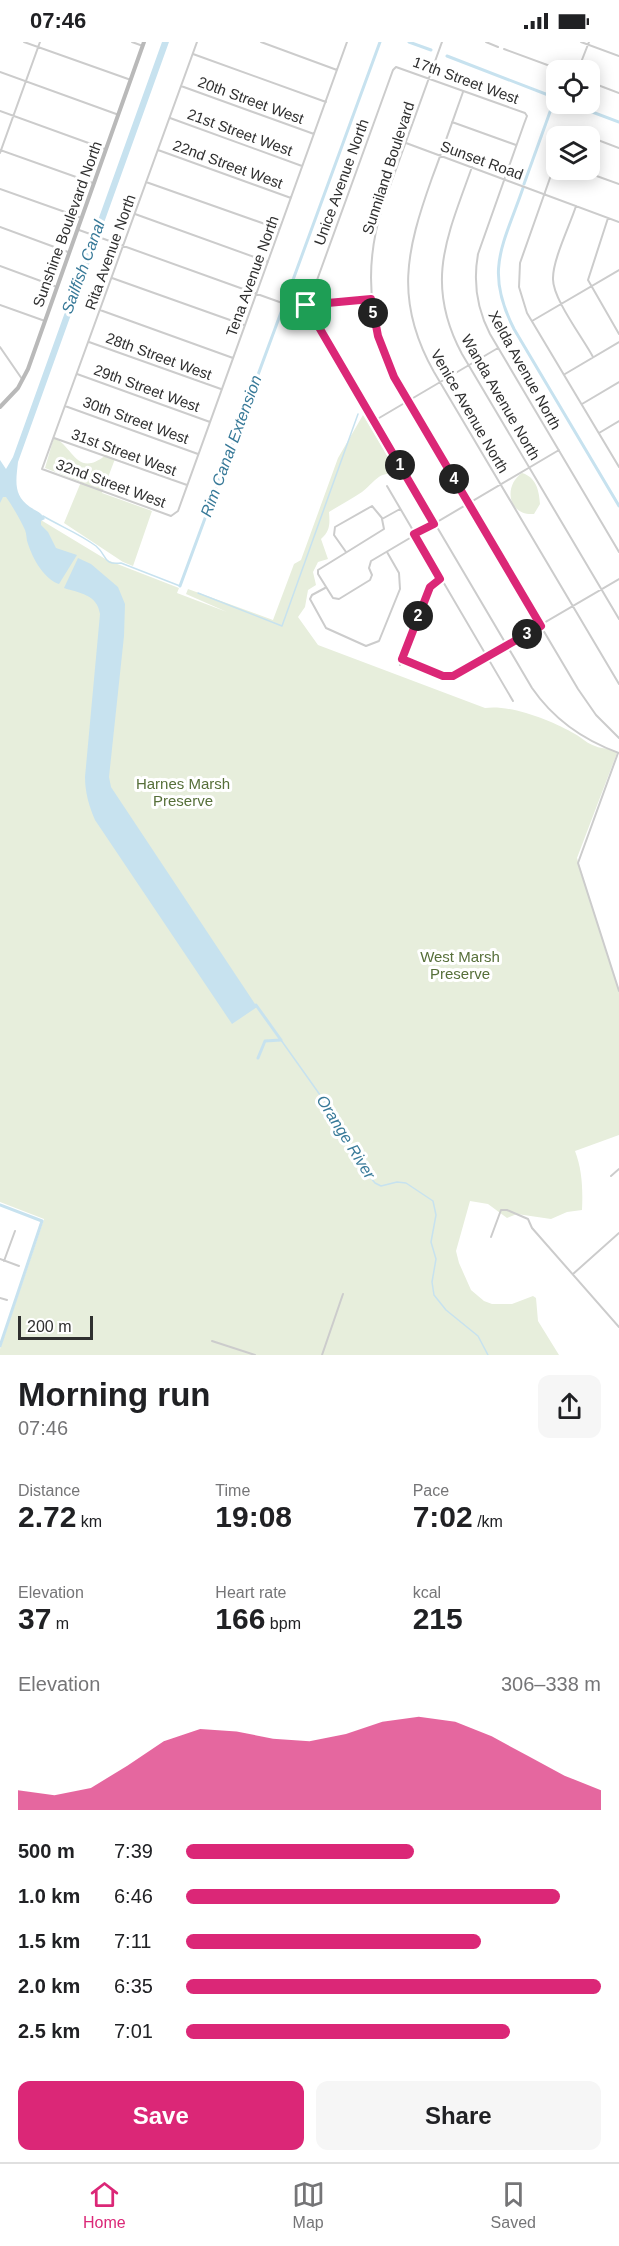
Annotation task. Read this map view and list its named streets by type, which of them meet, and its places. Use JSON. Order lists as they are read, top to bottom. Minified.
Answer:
{"streets":{"street":["17th Street West","20th Street West","21st Street West","Sunset Road","22nd Street West","Sunniland Boulevard","Unice Avenue North","Sunshine Boulevard North","Rita Avenue North","Tena Avenue North","28th Street West","Xelda Avenue North","29th Street West","Wanda Avenue North","Venice Avenue North","30th Street West","31st Street West","32nd Street West"]},"crossings":[["17th Street West","Sunniland Boulevard"],["17th Street West","Unice Avenue North"],["17th Street West","Xelda Avenue North"],["17th Street West","Venice Avenue North"],["20th Street West","Rita Avenue North"],["20th Street West","Tena Avenue North"],["21st Street West","Rita Avenue North"],["21st Street West","Tena Avenue North"],["Sunset Road","Sunniland Boulevard"],["Sunset Road","Xelda Avenue North"],["Sunset Road","Wanda Avenue North"],["Sunset Road","Venice Avenue North"],["22nd Street West","Rita Avenue North"],["22nd Street West","Tena Avenue North"],["Rita Avenue North","28th Street West"],["Rita Avenue North","29th Street West"],["Rita Avenue North","30th Street West"],["Rita Avenue North","31st Street West"],["Rita Avenue North","32nd Street West"],["Tena Avenue North","28th Street West"],["Tena Avenue North","29th Street West"],["Tena Avenue North","30th Street West"],["Tena Avenue North","31st Street West"],["Tena Avenue North","32nd Street West"]],"water":["Sailfish Canal","Rim Canal Extension","Orange River"],"parks":["Harnes Marsh Preserve","West Marsh Preserve"],"scale_bar":"200 m","page":{"status":"07:46","pins":["5","1","4","2","3"],"scale":"200 m","heading":["Morning run","07:46"],"stats":[["Distance","2.72 km"],["Time","19:08"],["Pace","7:02 /km"],["Elevation","37 m"],["Heart rate","166 bpm"],["kcal","215"]],"chart":["Elevation","306–338 m"],"list":[{"name":"500 m","note":"7:39"},{"name":"1.0 km","note":"6:46"},{"name":"1.5 km","note":"7:11"},{"name":"2.0 km","note":"6:35"},{"name":"2.5 km","note":"7:01"}],"buttons":["Save","Share"],"tabs":["Home","Map","Saved"]}}
